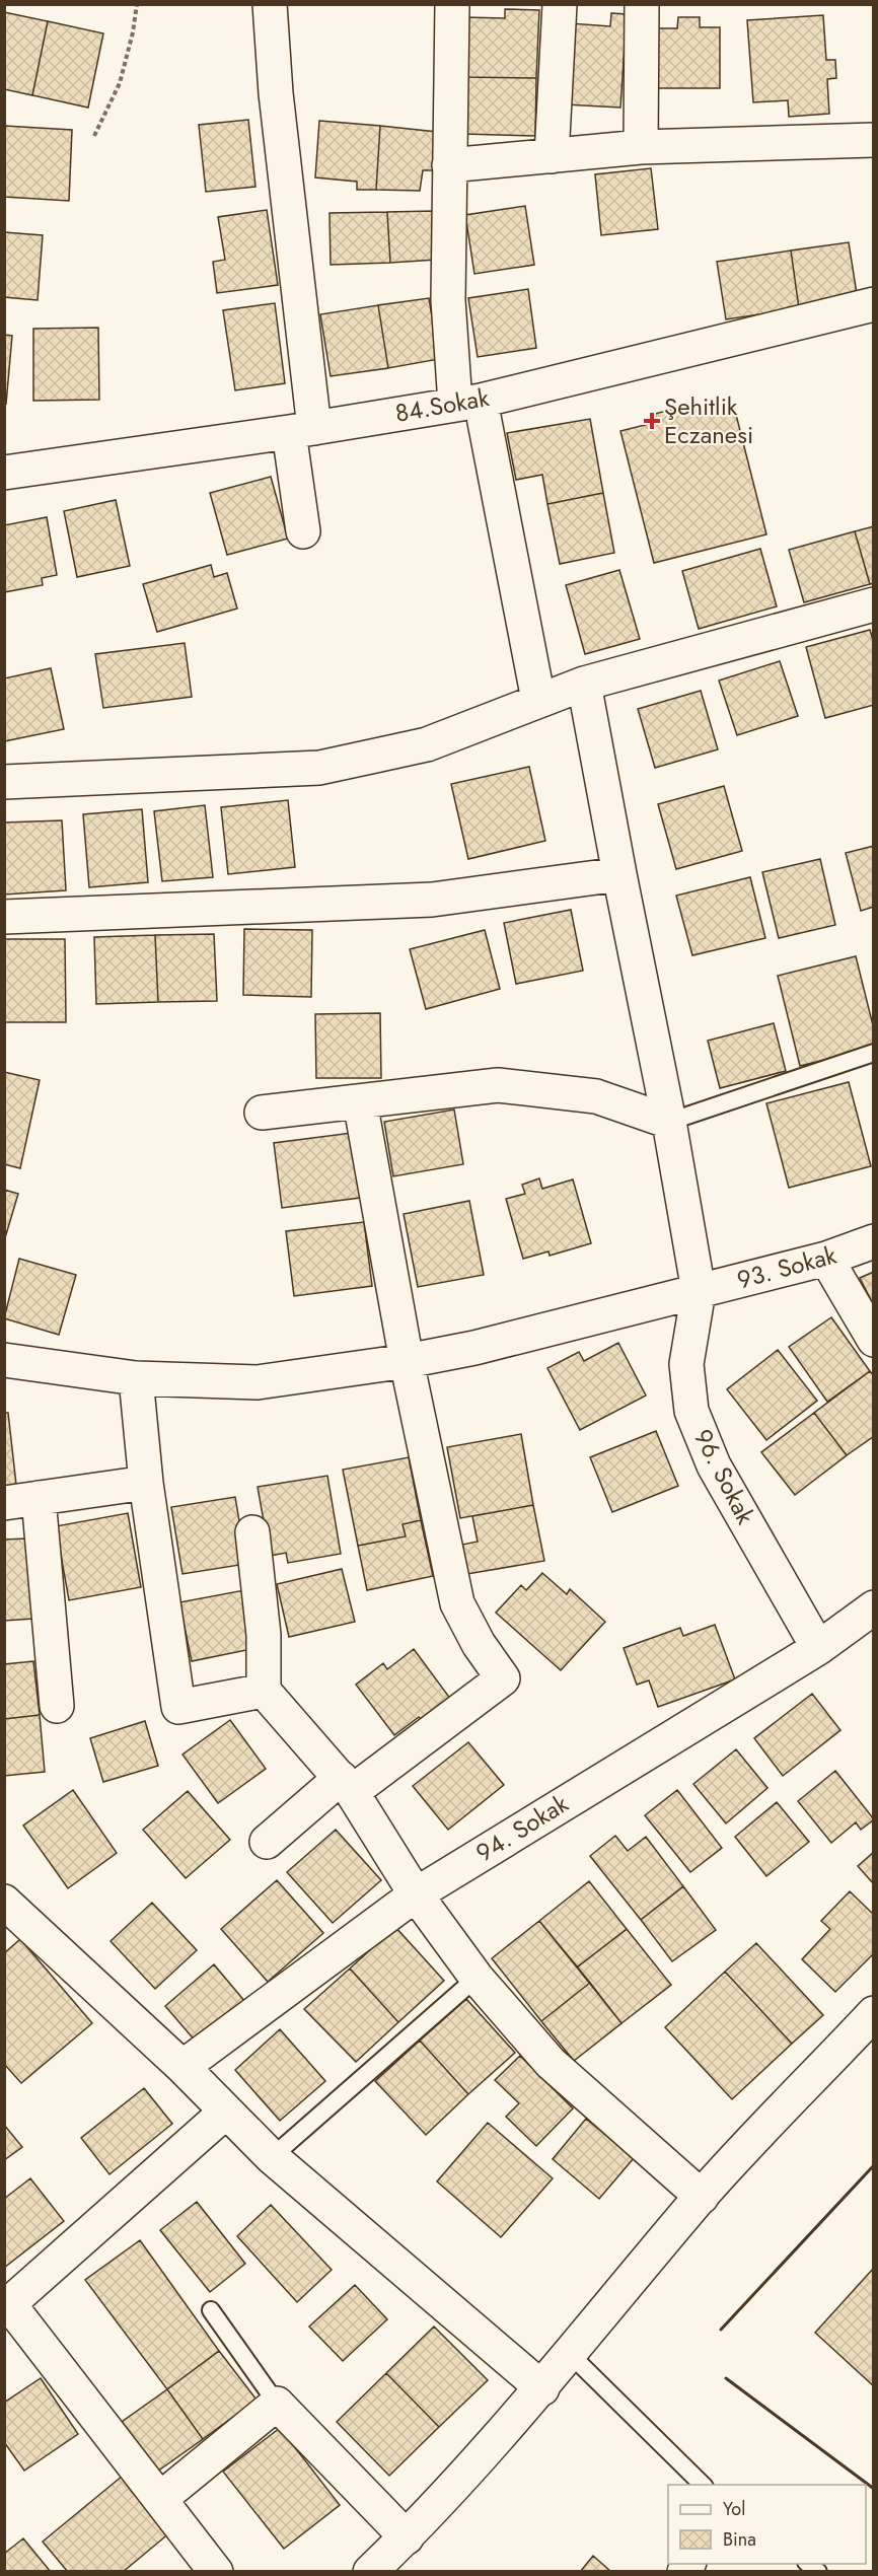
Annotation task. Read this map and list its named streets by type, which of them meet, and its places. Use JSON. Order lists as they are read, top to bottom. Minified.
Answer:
{"streets":{"street":["84.Sokak","93. Sokak","96. Sokak","94. Sokak"]},"crossings":[["93. Sokak","96. Sokak"],["96. Sokak","94. Sokak"]],"places":{"health":["Şehitlik Eczanesi"]},"legend":["Yol","Bina"]}
